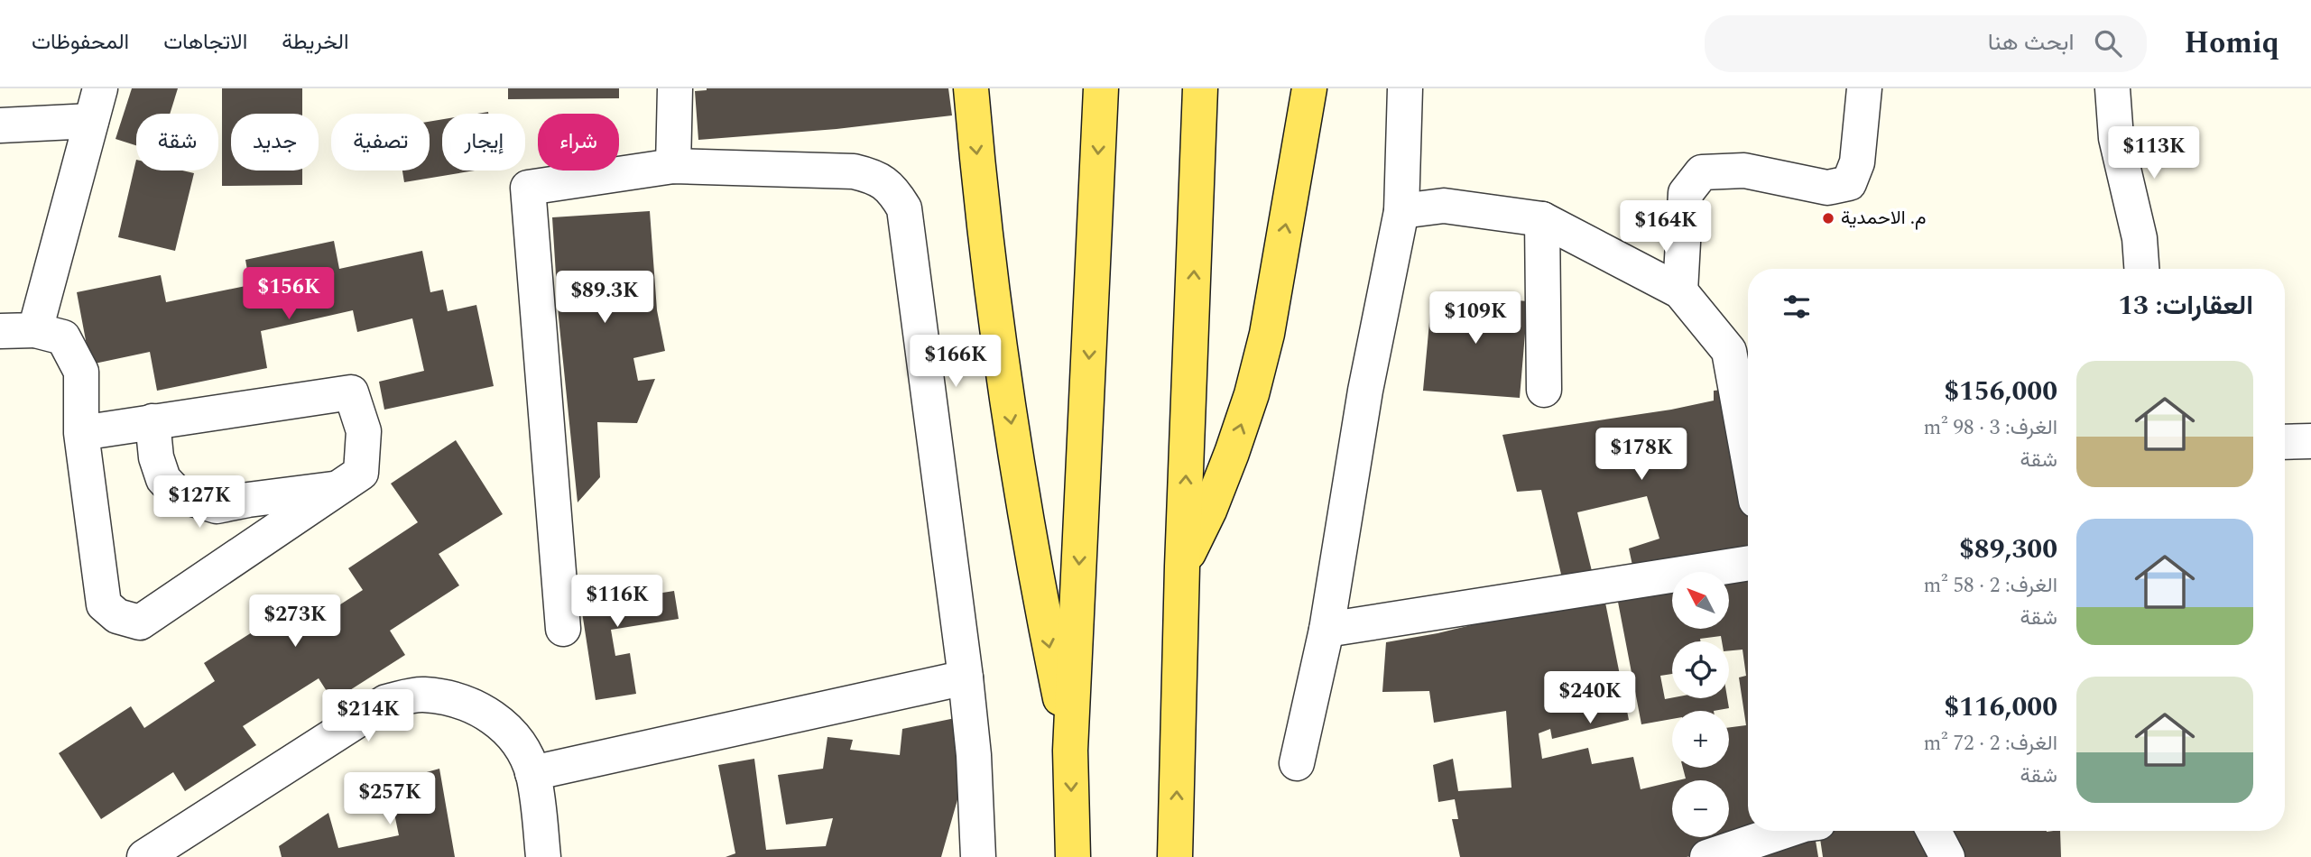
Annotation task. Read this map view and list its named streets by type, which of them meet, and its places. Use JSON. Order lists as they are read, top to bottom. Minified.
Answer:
{"places":["م. الاحمدية"],"north":"top left","page":{"header":"Homiq","search":"ابحث هنا","nav":["الخريطة","الاتجاهات","المحفوظات"],"chip":["شراء","إيجار","تصفية","جديد","شقة"],"price":["$113K","$164K","$156K","$89.3K","$109K","$166K","$178K","$127K","$116K","$273K","$240K","$214K","$257K"],"heading":"العقارات: 13","list":[{"name":"$156,000","note":"الغرف: 3 · 98 m² · شقة"},{"name":"$89,300","note":"الغرف: 2 · 58 m² · شقة"},{"name":"$116,000","note":"الغرف: 2 · 72 m² · شقة"}],"map_buttons":["+","−"]}}
